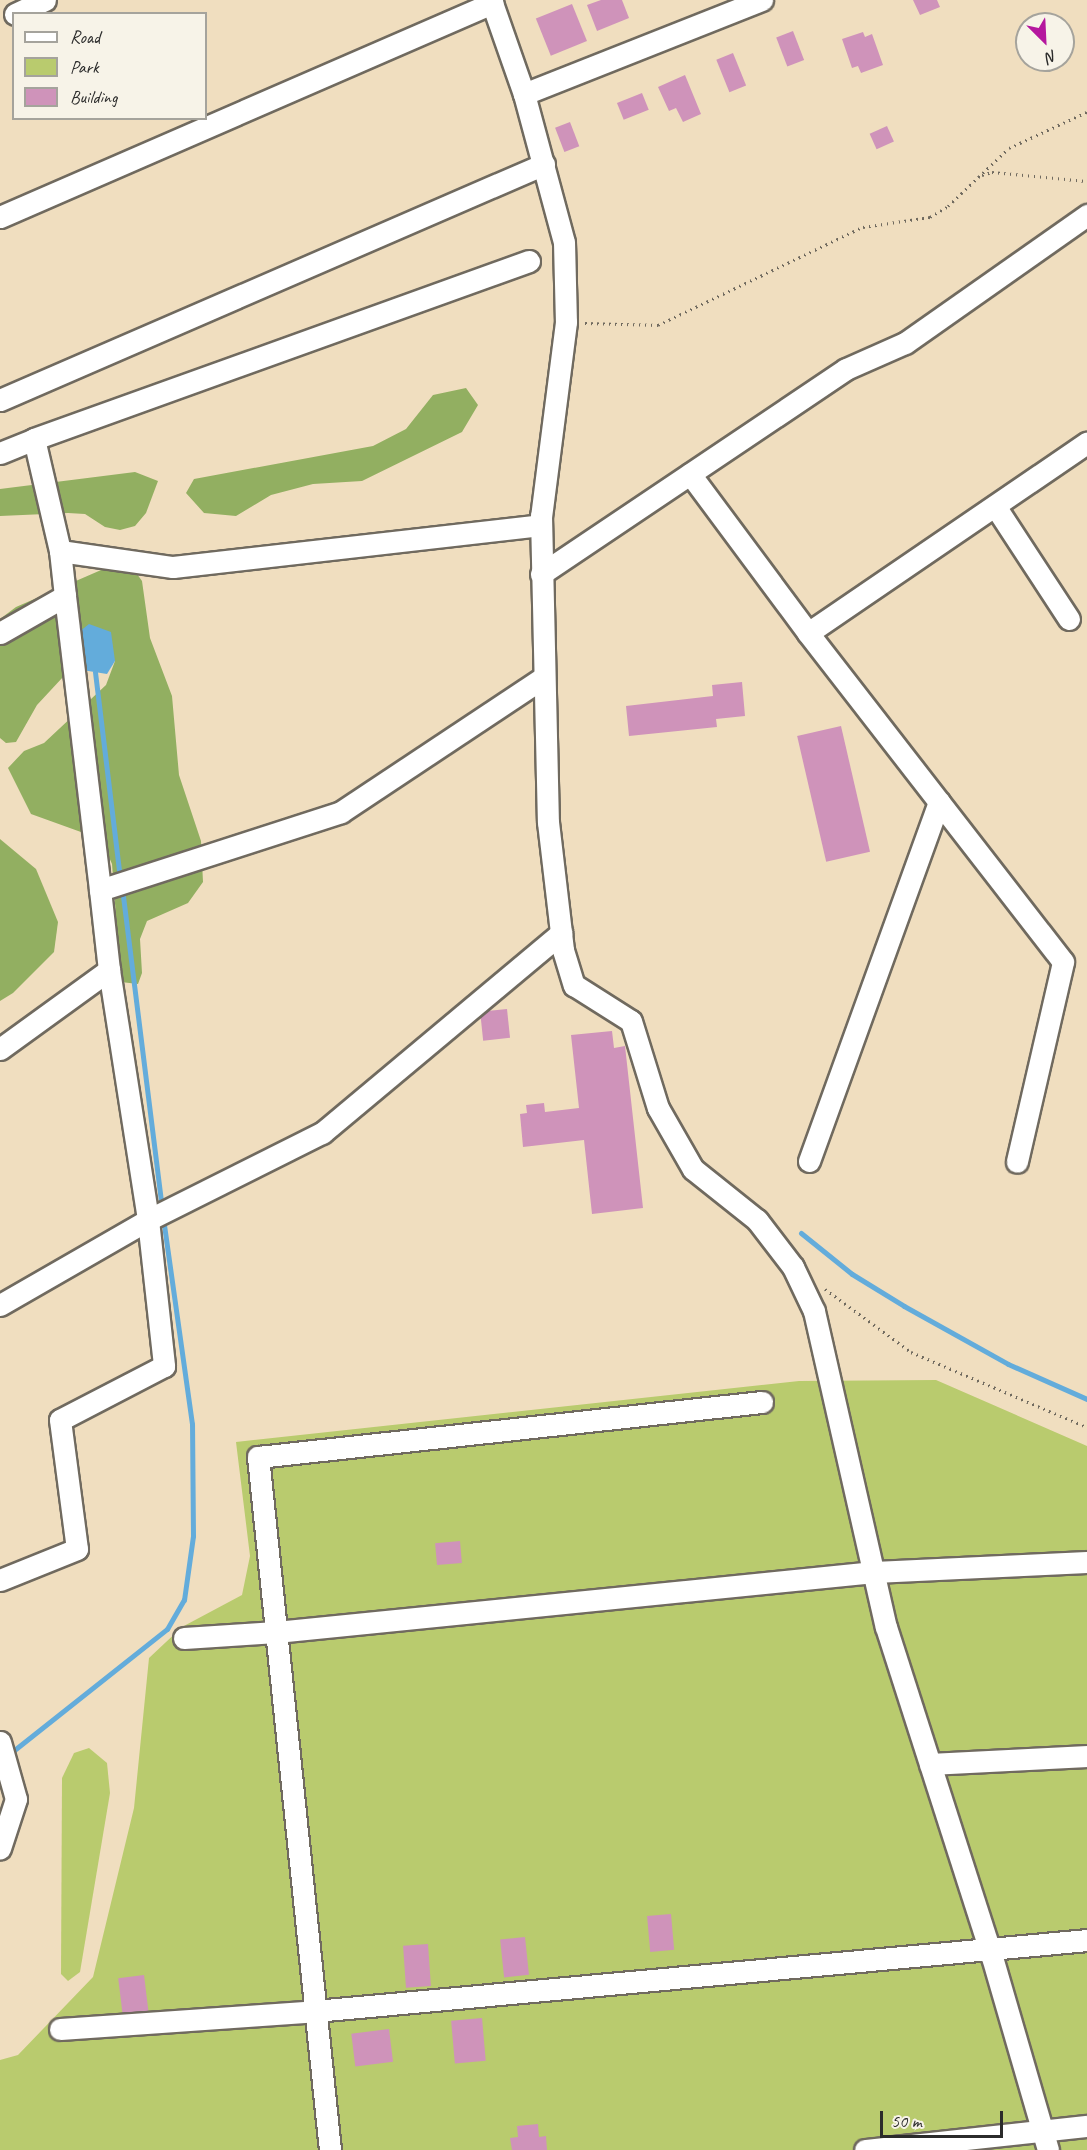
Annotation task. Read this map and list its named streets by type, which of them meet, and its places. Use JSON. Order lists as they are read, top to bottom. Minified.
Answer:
{"legend":["Road","Park","Building"],"scale_bar":"50 m","north":"bottom right"}
